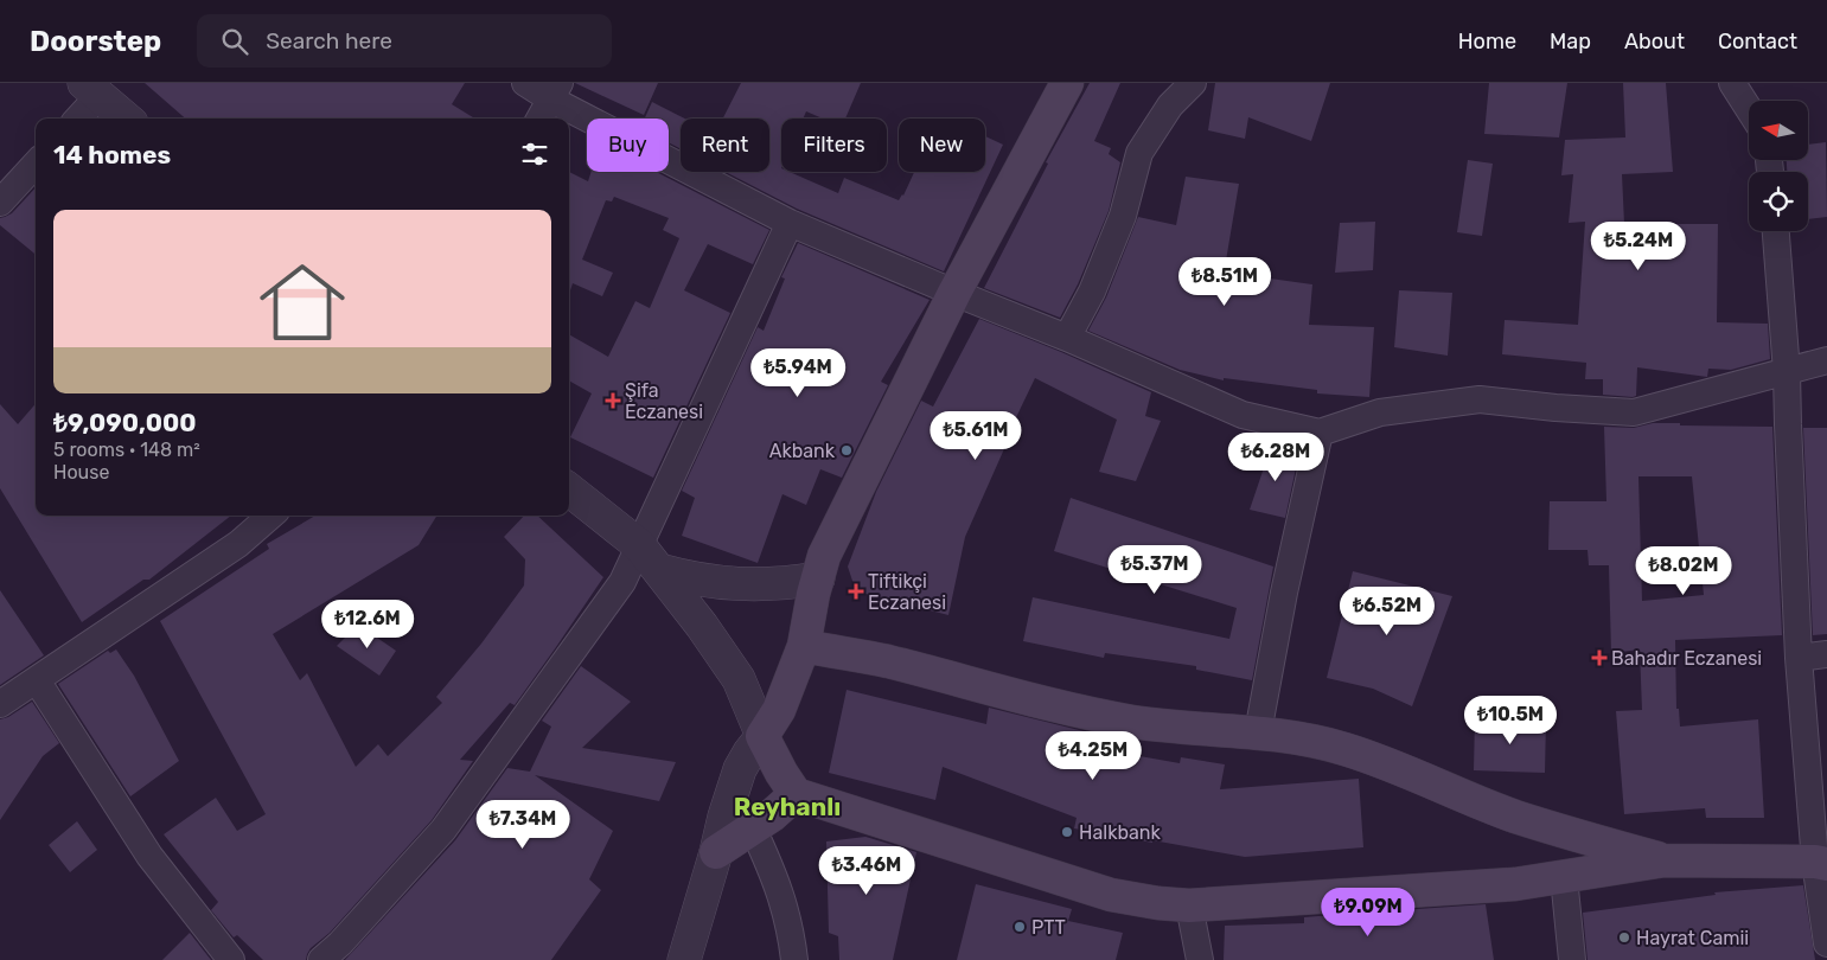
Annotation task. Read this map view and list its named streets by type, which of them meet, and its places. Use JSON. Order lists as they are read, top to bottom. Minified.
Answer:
{"districts":["Reyhanlı"],"places":{"health":["Şifa Eczanesi","Tiftikçi Eczanesi","Bahadır Eczanesi"],"other":["Akbank","Halkbank","PTT","Hayrat Camii"]},"north":"left","page":{"header":"Doorstep","search":"Search here","nav":["Home","Map","About","Contact"],"chip":["Buy","Rent","Filters","New"],"heading":"14 homes","list":[{"name":"₺9,090,000","note":"5 rooms · 148 m² · House"}],"price":["₺5.24M","₺8.51M","₺5.94M","₺5.61M","₺6.28M","₺5.37M","₺8.02M","₺6.52M","₺12.6M","₺10.5M","₺4.25M","₺7.34M","₺3.46M","₺9.09M"]}}
